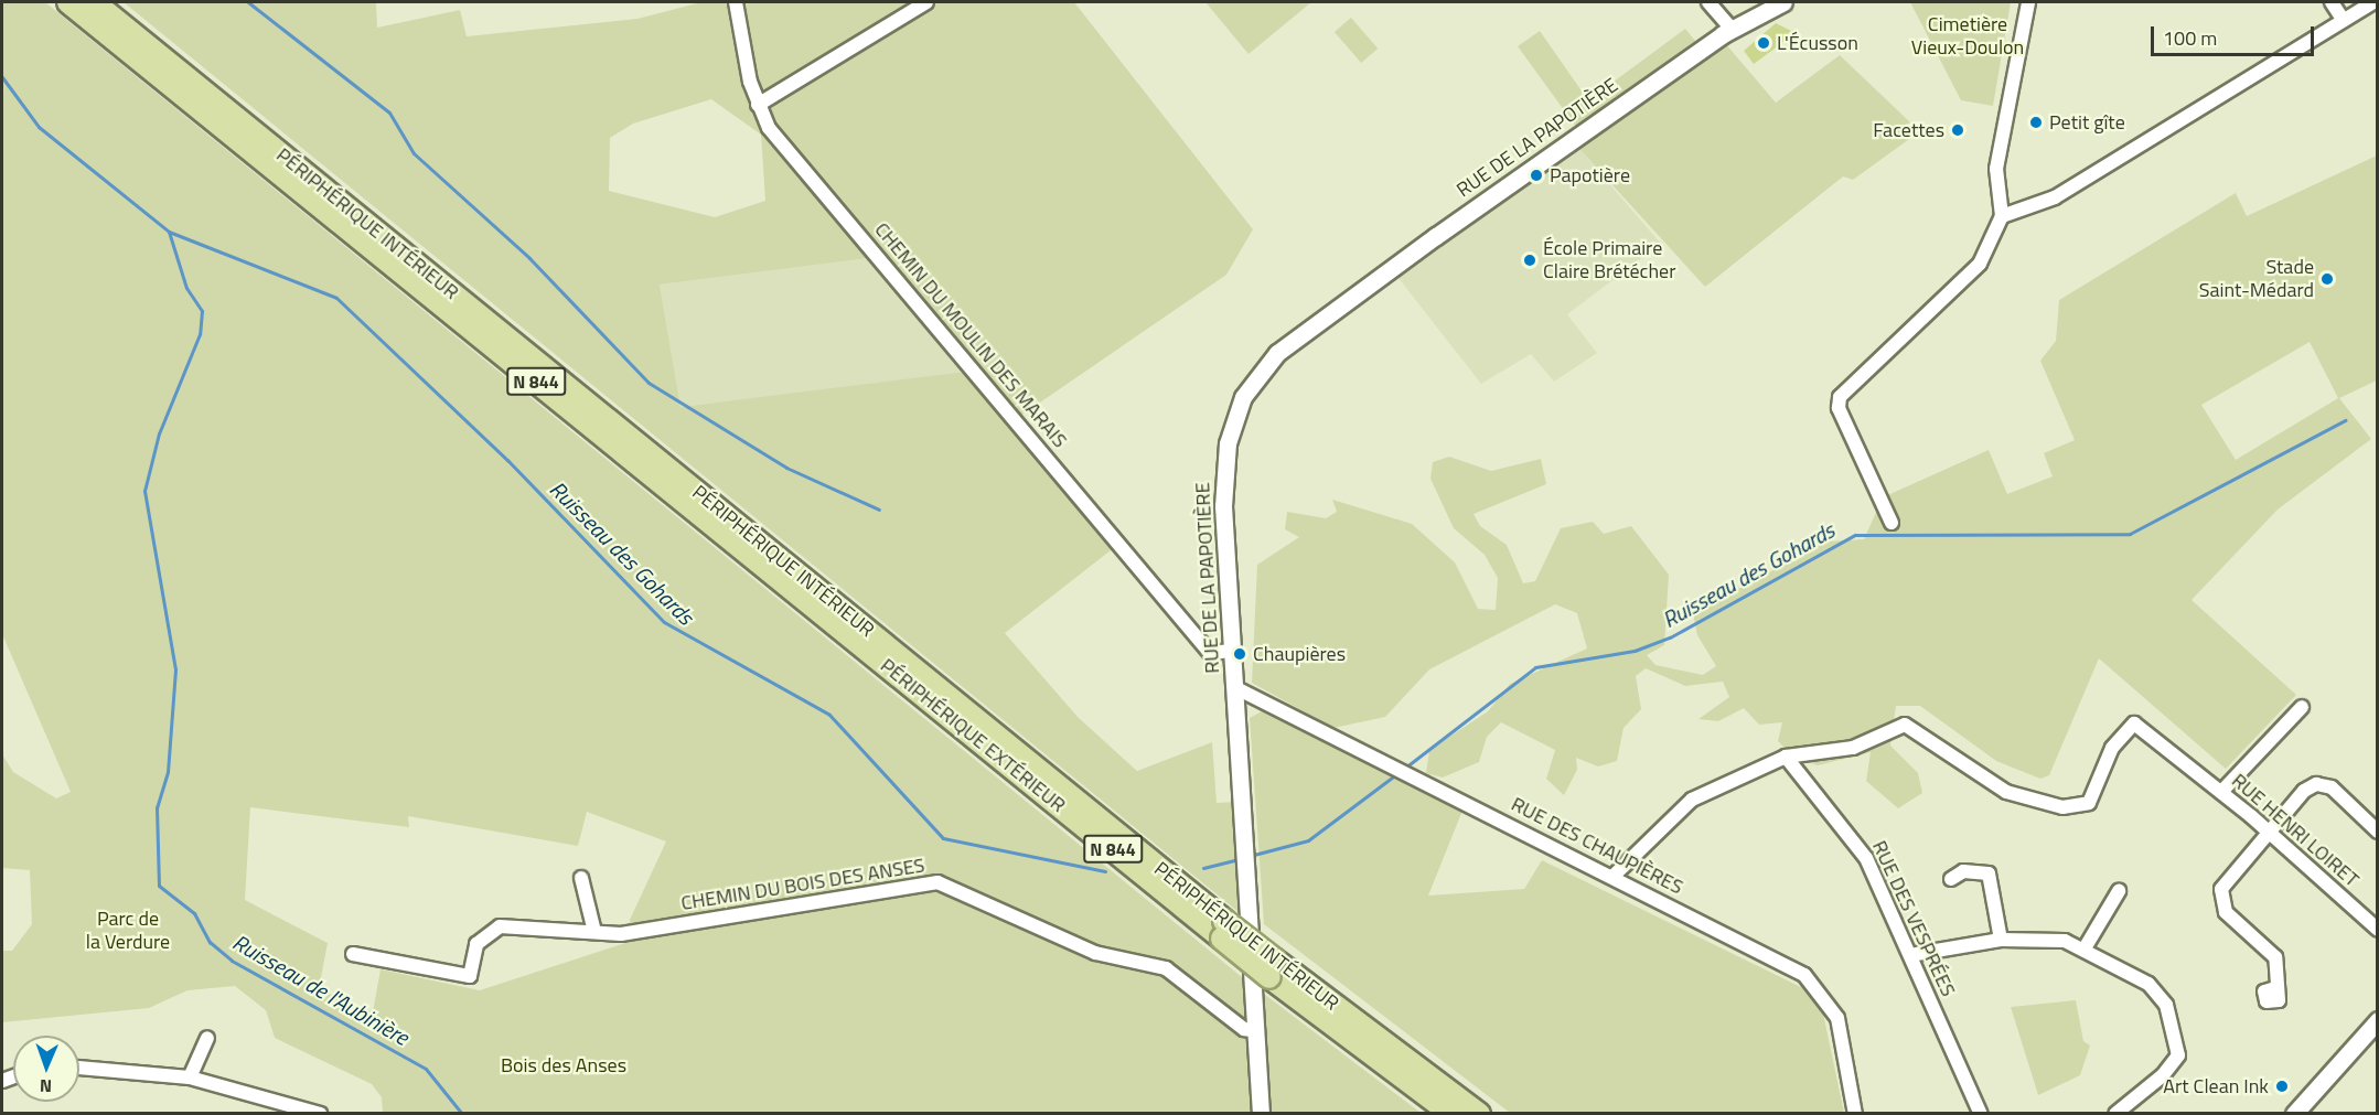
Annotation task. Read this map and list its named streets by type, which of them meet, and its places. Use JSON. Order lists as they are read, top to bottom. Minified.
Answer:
{"streets":{"highway":["PÉRIPHÉRIQUE INTÉRIEUR","N 844","PÉRIPHÉRIQUE EXTÉRIEUR"],"street":["RUE DE LA PAPOTIÈRE","CHEMIN DU MOULIN DES MARAIS","RUE HENRI LOIRET","RUE DES CHAUPIÈRES","CHEMIN DU BOIS DES ANSES","RUE DES VESPRÉES"]},"crossings":[["RUE DE LA PAPOTIÈRE","CHEMIN DU MOULIN DES MARAIS"],["RUE DE LA PAPOTIÈRE","RUE DES CHAUPIÈRES"],["RUE DE LA PAPOTIÈRE","CHEMIN DU BOIS DES ANSES"],["PÉRIPHÉRIQUE INTÉRIEUR","N 844"],["PÉRIPHÉRIQUE INTÉRIEUR","PÉRIPHÉRIQUE EXTÉRIEUR"],["RUE HENRI LOIRET","RUE DES VESPRÉES"]],"water":["Ruisseau des Gohards","Ruisseau de l'Aubinière"],"parks":["Cimetière Vieux-Doulon","Parc de la Verdure","Bois des Anses"],"places":["L'Écusson","Petit gîte","Facettes","Papotière","École Primaire Claire Brétécher","Stade Saint-Médard","Chaupières","Art Clean Ink"],"scale_bar":"100 m","north":"bottom"}
